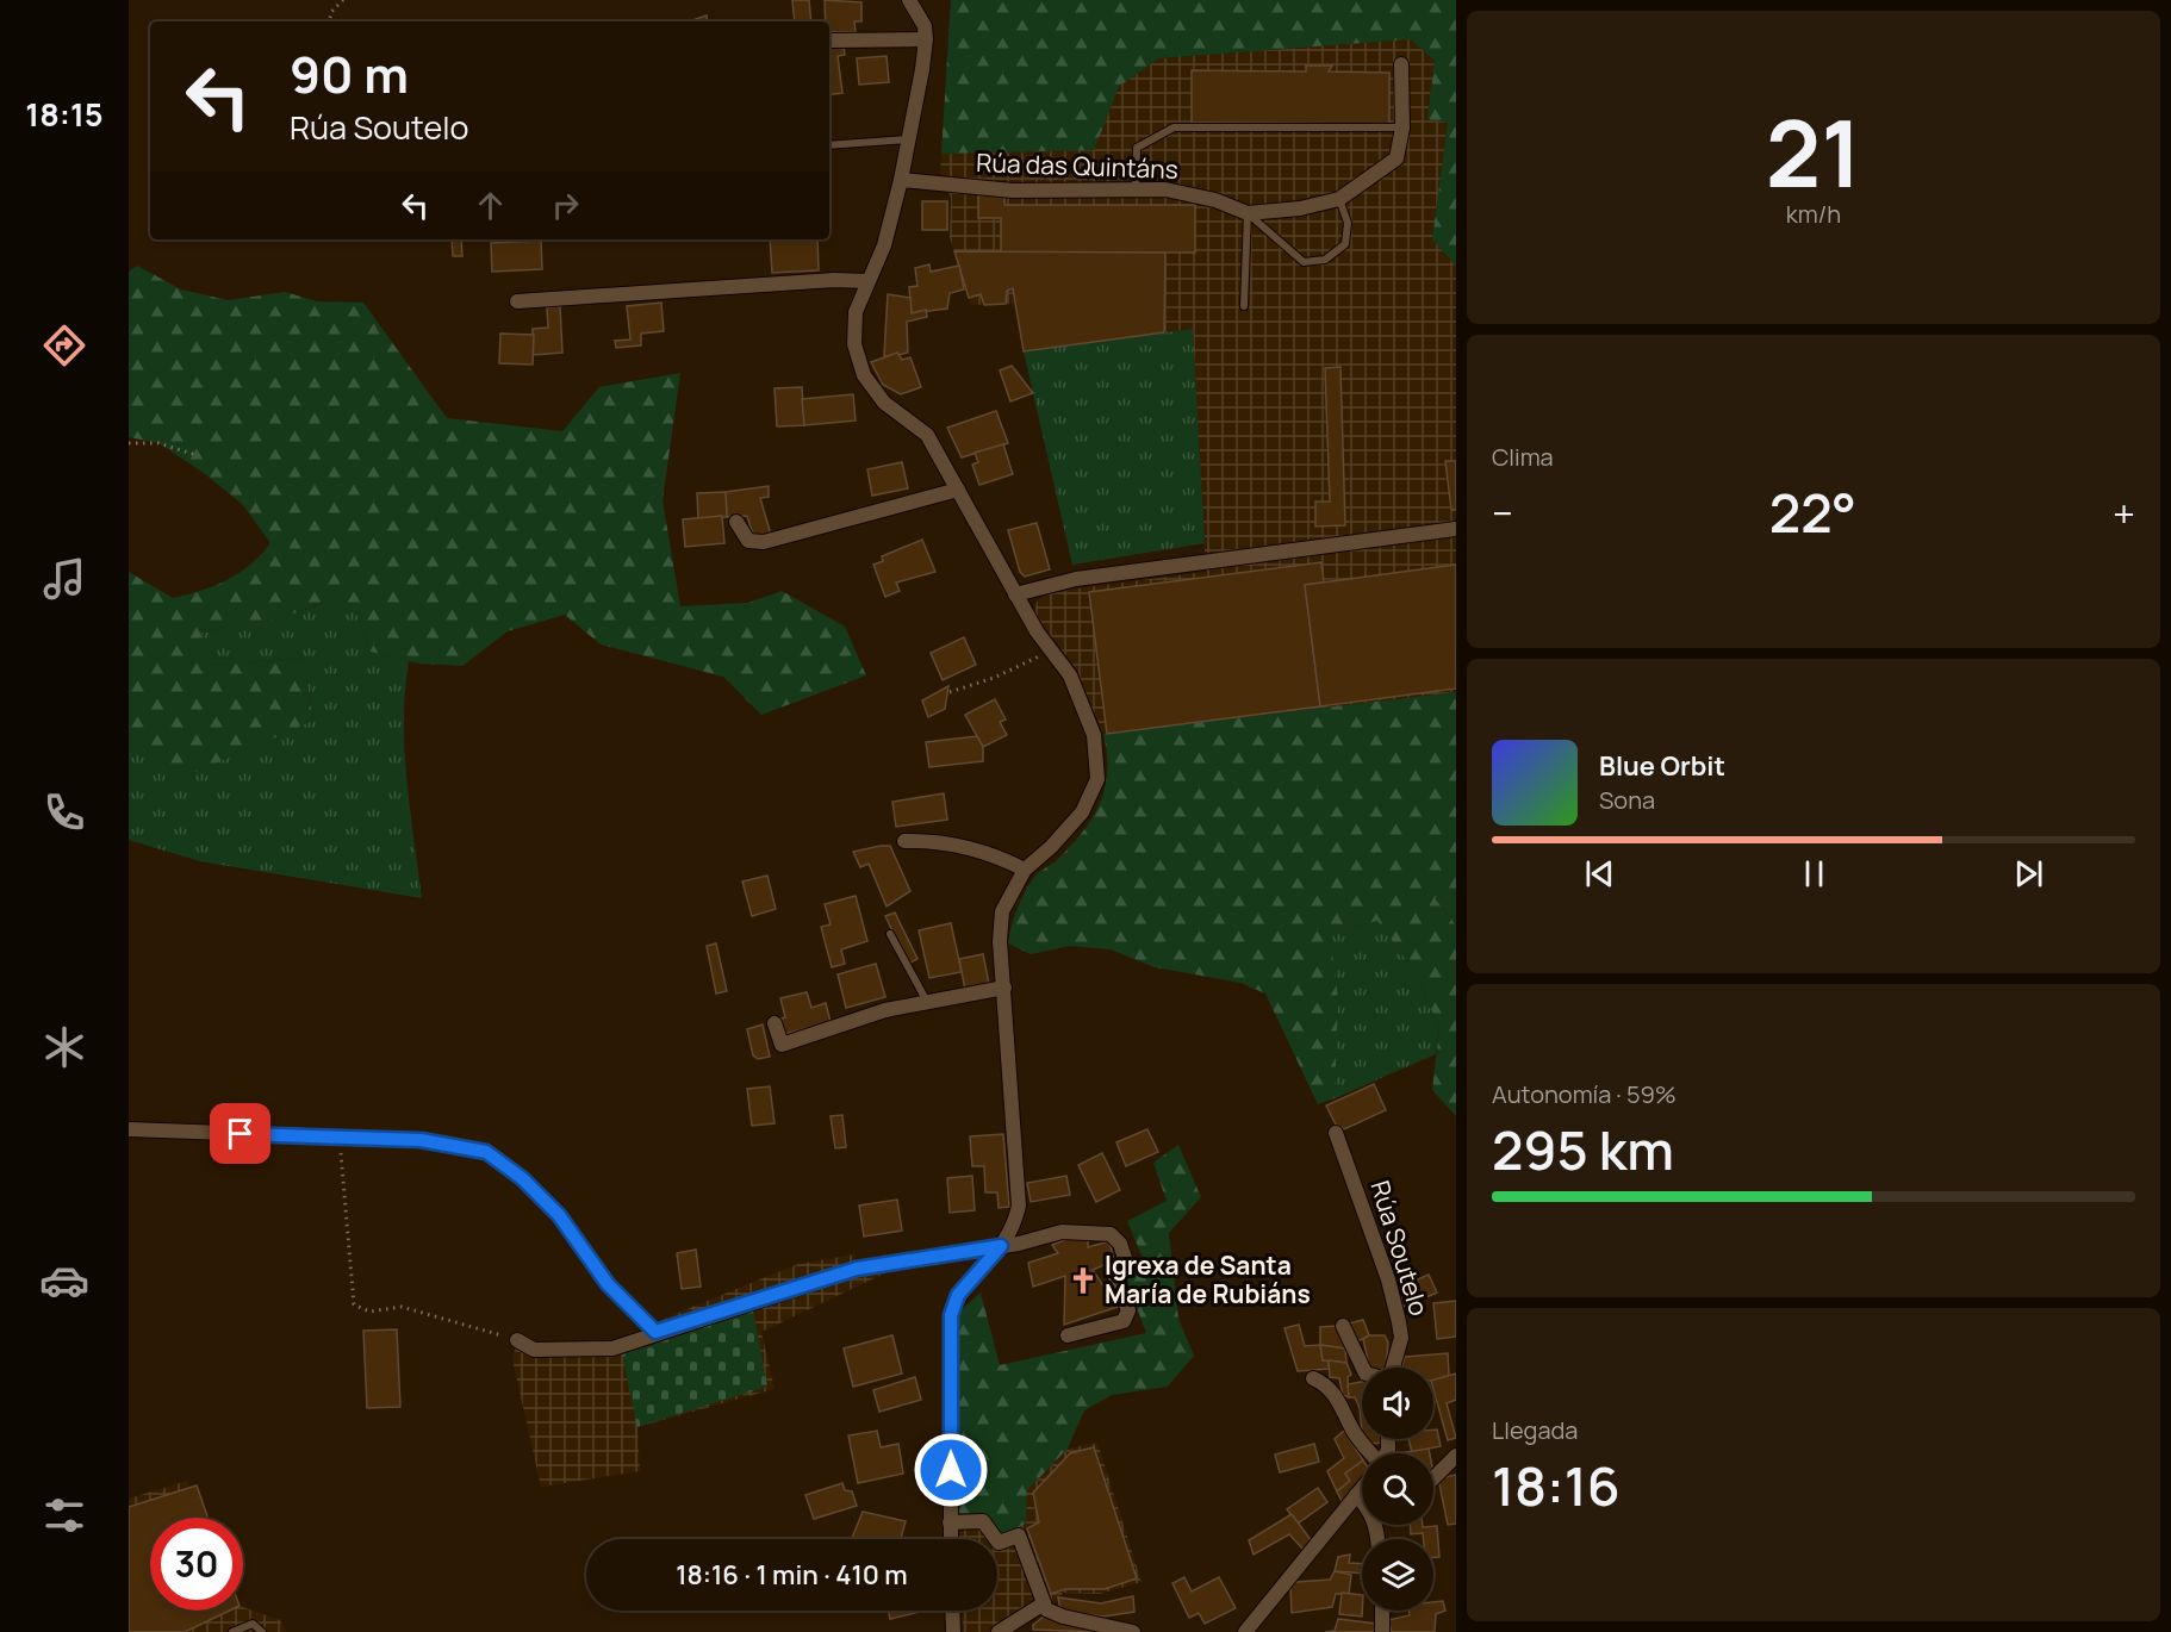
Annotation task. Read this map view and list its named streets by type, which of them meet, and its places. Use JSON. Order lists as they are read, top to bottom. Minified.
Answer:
{"streets":{"street":["Rúa das Quintáns","Rúa Soutelo"]},"places":{"church":["Igrexa de Santa María de Rubiáns"]},"page":{"tabs":"18:15","tile":[["21","km/h"],"Clima",["Autonomía · 59%","295 km"],["Llegada","18:16"]],"turn":["90 m","Rúa Soutelo"],"heat":["−","22°","+"],"song":["Blue Orbit","Sona"],"limit":"30","trip":"18:16 · 1 min · 410 m"}}
